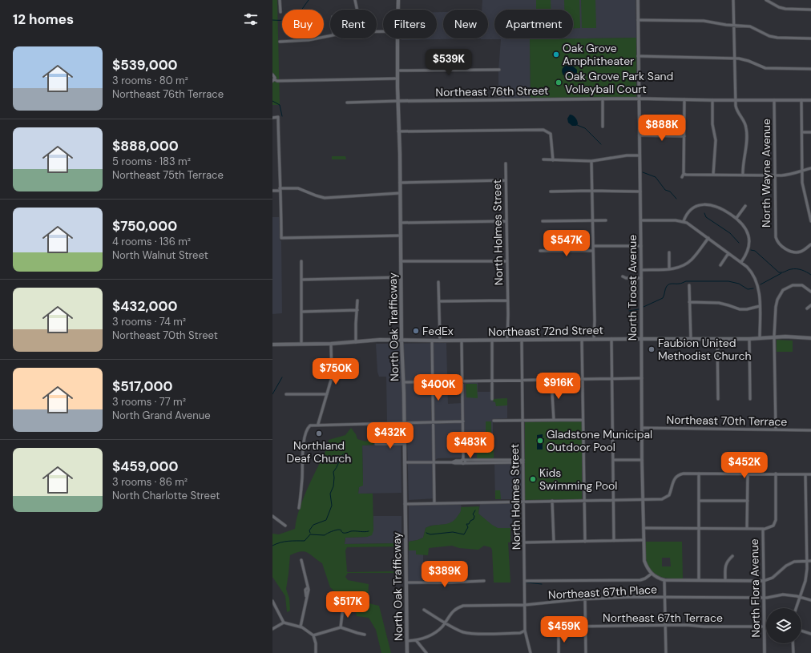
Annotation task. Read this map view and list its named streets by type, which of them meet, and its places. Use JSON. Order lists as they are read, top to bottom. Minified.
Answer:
{"streets":{"main road":["North Oak Trafficway","Northeast 72nd Street"],"street":["Northeast 76th Street","North Wayne Avenue","North Holmes Street","North Troost Avenue","Northeast 70th Terrace","North Flora Avenue","Northeast 67th Place","Northeast 67th Terrace"]},"crossings":[["Northeast 76th Street","North Wayne Avenue"],["Northeast 76th Street","North Troost Avenue"],["Northeast 76th Street","North Oak Trafficway"],["North Holmes Street","Northeast 72nd Street"],["North Holmes Street","Northeast 67th Place"],["North Troost Avenue","Northeast 72nd Street"],["North Troost Avenue","Northeast 70th Terrace"],["North Oak Trafficway","Northeast 72nd Street"],["North Oak Trafficway","Northeast 67th Place"],["North Flora Avenue","Northeast 67th Place"],["North Flora Avenue","Northeast 67th Terrace"]],"places":["Oak Grove Amphitheater","Oak Grove Park Sand Volleyball Court","FedEx","Faubion United Methodist Church","Northland Deaf Church","Gladstone Municipal Outdoor Pool","Kids Swimming Pool"],"page":{"heading":"12 homes","chip":["Buy","Rent","Filters","New","Apartment"],"list":[{"name":"$539,000","note":"3 rooms · 80 m² · Northeast 76th Terrace"},{"name":"$888,000","note":"5 rooms · 183 m² · Northeast 75th Terrace"},{"name":"$750,000","note":"4 rooms · 136 m² · North Walnut Street"},{"name":"$432,000","note":"3 rooms · 74 m² · Northeast 70th Street"},{"name":"$517,000","note":"3 rooms · 77 m² · North Grand Avenue"},{"name":"$459,000","note":"3 rooms · 86 m² · North Charlotte Street"}],"price":["$539K","$888K","$547K","$750K","$916K","$400K","$432K","$483K","$452K","$389K","$517K","$459K"]}}
